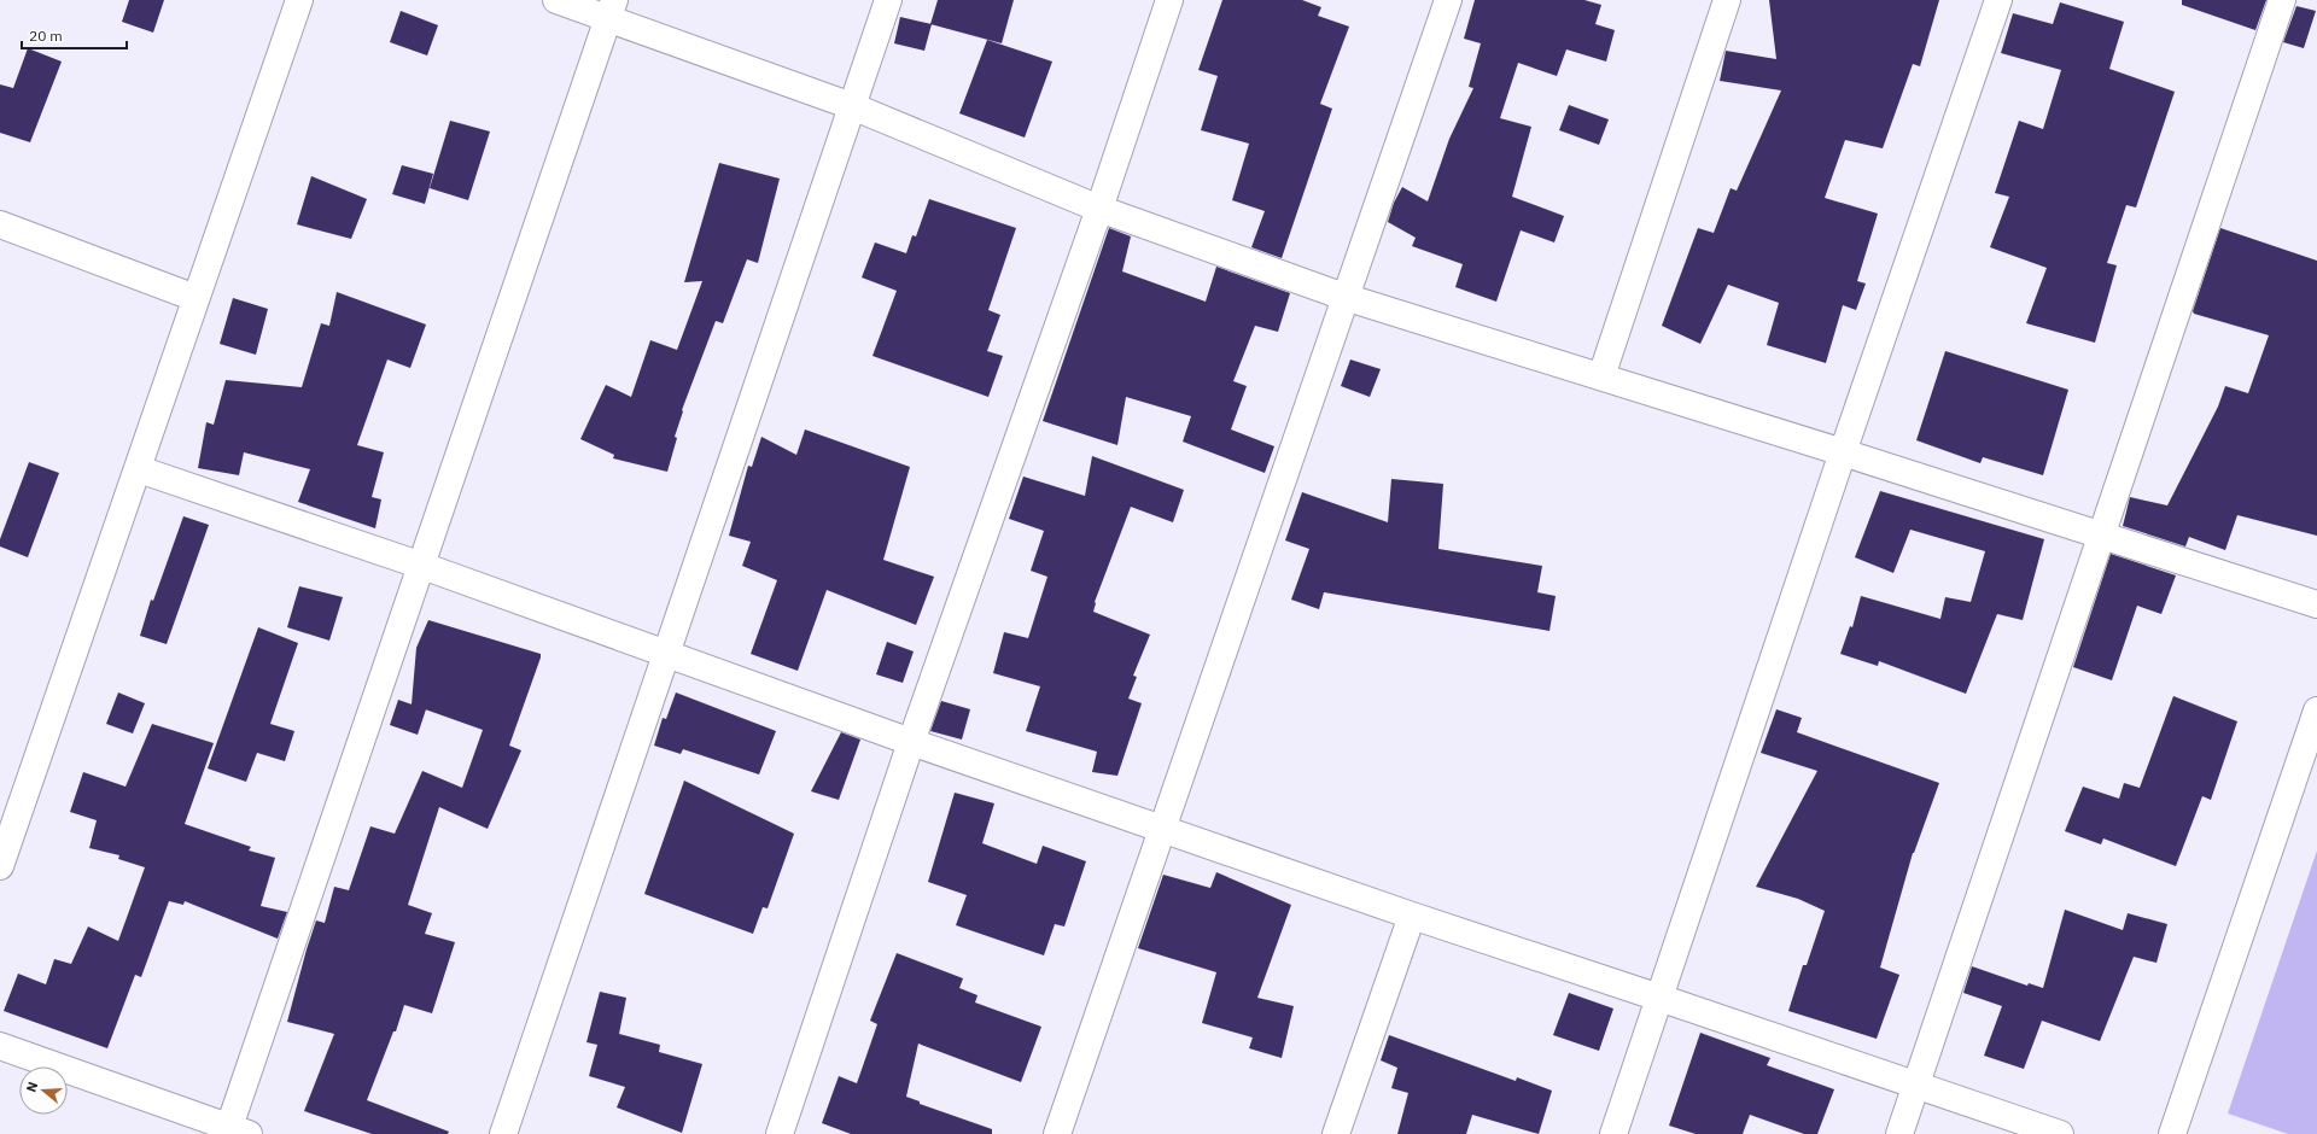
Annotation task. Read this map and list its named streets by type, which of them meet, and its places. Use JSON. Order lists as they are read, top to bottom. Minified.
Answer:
{"scale_bar":"20 m","north":"left"}
